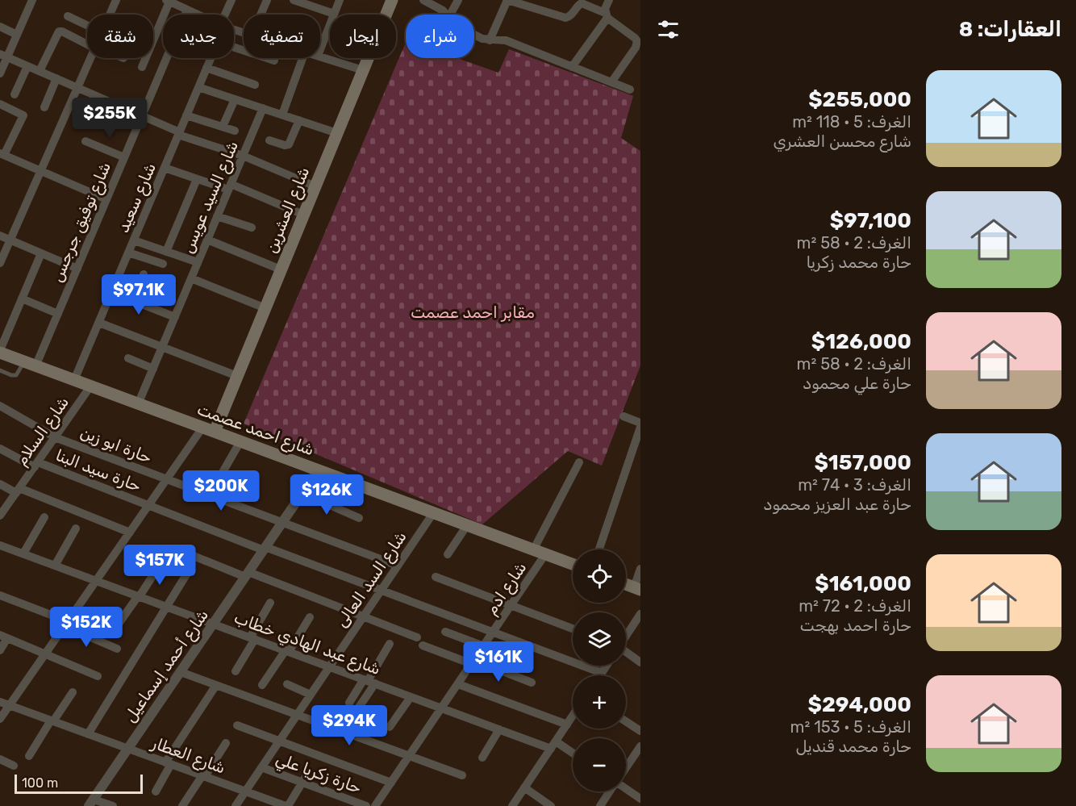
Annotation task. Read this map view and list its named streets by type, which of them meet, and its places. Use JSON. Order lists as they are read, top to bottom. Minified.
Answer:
{"streets":{"main road":["شارع العشرين","شارع احمد عصمت"],"street":["شارع السيد عويس","شارع سعيد","شارع توفيق جرجس","شارع السلام","حارة ابو زين","حارة سيد البنا","شارع السد العالى","شارع ادم","شارع عبد الهادي خطاب","شارع أحمد إسماعيل","شارع العطار","حارة زكريا علي"]},"crossings":[["شارع السيد عويس","شارع احمد عصمت"],["شارع سعيد","شارع احمد عصمت"],["شارع العشرين","شارع احمد عصمت"],["شارع توفيق جرجس","شارع احمد عصمت"],["شارع احمد عصمت","شارع السلام"],["شارع احمد عصمت","شارع السد العالى"],["شارع احمد عصمت","شارع ادم"],["شارع احمد عصمت","شارع أحمد إسماعيل"],["شارع السلام","حارة ابو زين"],["شارع السلام","حارة سيد البنا"],["حارة ابو زين","شارع السد العالى"],["حارة ابو زين","شارع أحمد إسماعيل"],["حارة سيد البنا","شارع السد العالى"],["حارة سيد البنا","شارع ادم"],["حارة سيد البنا","شارع أحمد إسماعيل"],["شارع السد العالى","شارع عبد الهادي خطاب"],["شارع السد العالى","شارع العطار"],["شارع السد العالى","حارة زكريا علي"],["شارع ادم","شارع عبد الهادي خطاب"],["شارع عبد الهادي خطاب","شارع أحمد إسماعيل"],["شارع أحمد إسماعيل","شارع العطار"]],"parks":["مقابر احمد عصمت"],"scale_bar":"100 m","page":{"heading":"العقارات: 8","chip":["شراء","إيجار","تصفية","جديد","شقة"],"list":[{"name":"$255,000","note":"الغرف: 5 · 118 m² · شارع محسن العشري"},{"name":"$97,100","note":"الغرف: 2 · 58 m² · حارة محمد زكريا"},{"name":"$126,000","note":"الغرف: 2 · 58 m² · حارة علي محمود"},{"name":"$157,000","note":"الغرف: 3 · 74 m² · حارة عبد العزيز محمود"},{"name":"$161,000","note":"الغرف: 2 · 72 m² · حارة احمد بهجت"},{"name":"$294,000","note":"الغرف: 5 · 153 m² · حارة محمد قنديل"}],"price":["$255K","$97.1K","$200K","$126K","$157K","$152K","$161K","$294K"],"map_buttons":["+","−"],"scale":"100 m"}}
